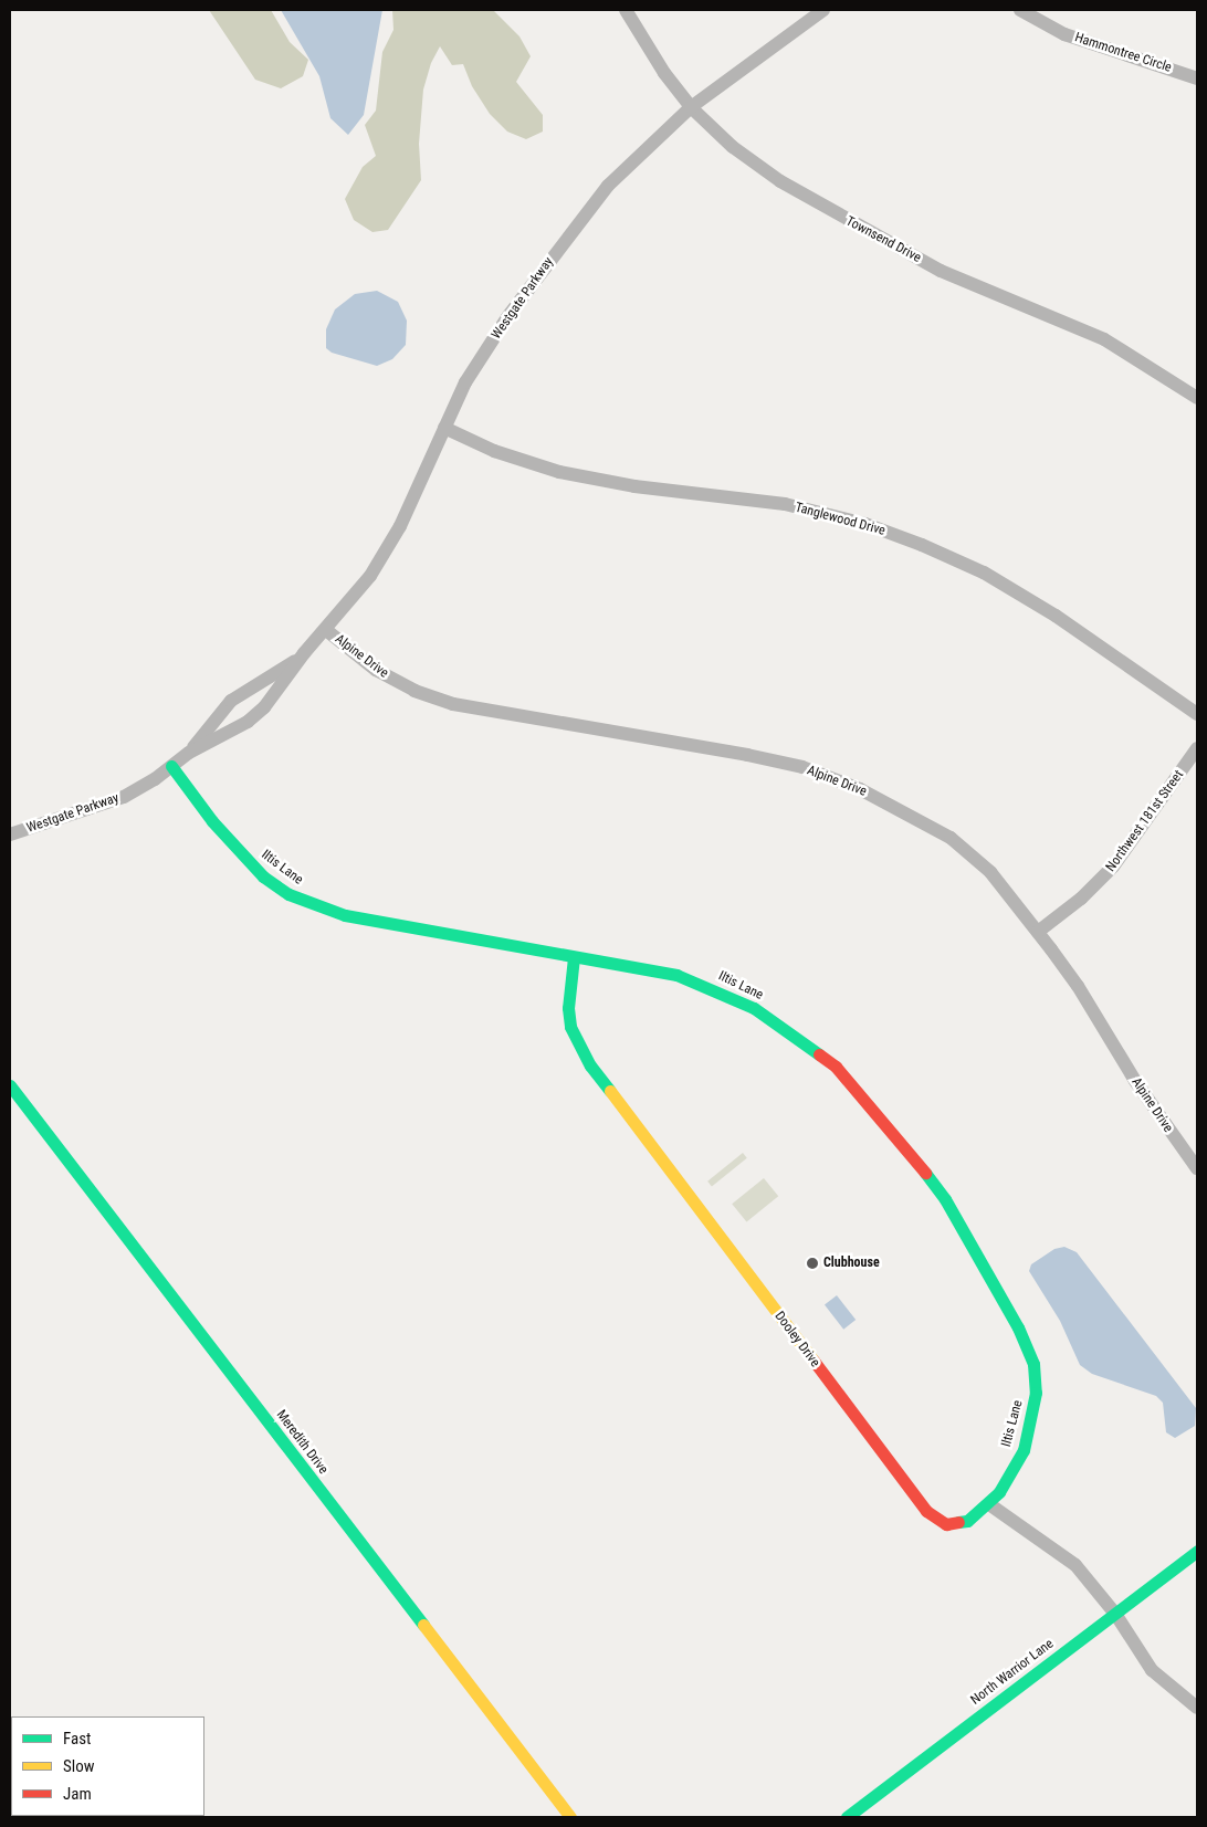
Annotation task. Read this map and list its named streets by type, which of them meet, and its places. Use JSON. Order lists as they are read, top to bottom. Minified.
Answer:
{"streets":{"street":["Hammontree Circle","Townsend Drive","Westgate Parkway","Tanglewood Drive","Alpine Drive","Northwest 181st Street","Iltis Lane","Dooley Drive","Meredith Drive","North Warrior Lane"]},"crossings":[["Townsend Drive","Westgate Parkway"],["Westgate Parkway","Tanglewood Drive"],["Westgate Parkway","Alpine Drive"],["Westgate Parkway","Iltis Lane"],["Alpine Drive","Northwest 181st Street"],["Iltis Lane","Dooley Drive"]],"places":["Clubhouse"],"legend":["Fast","Slow","Jam"]}
